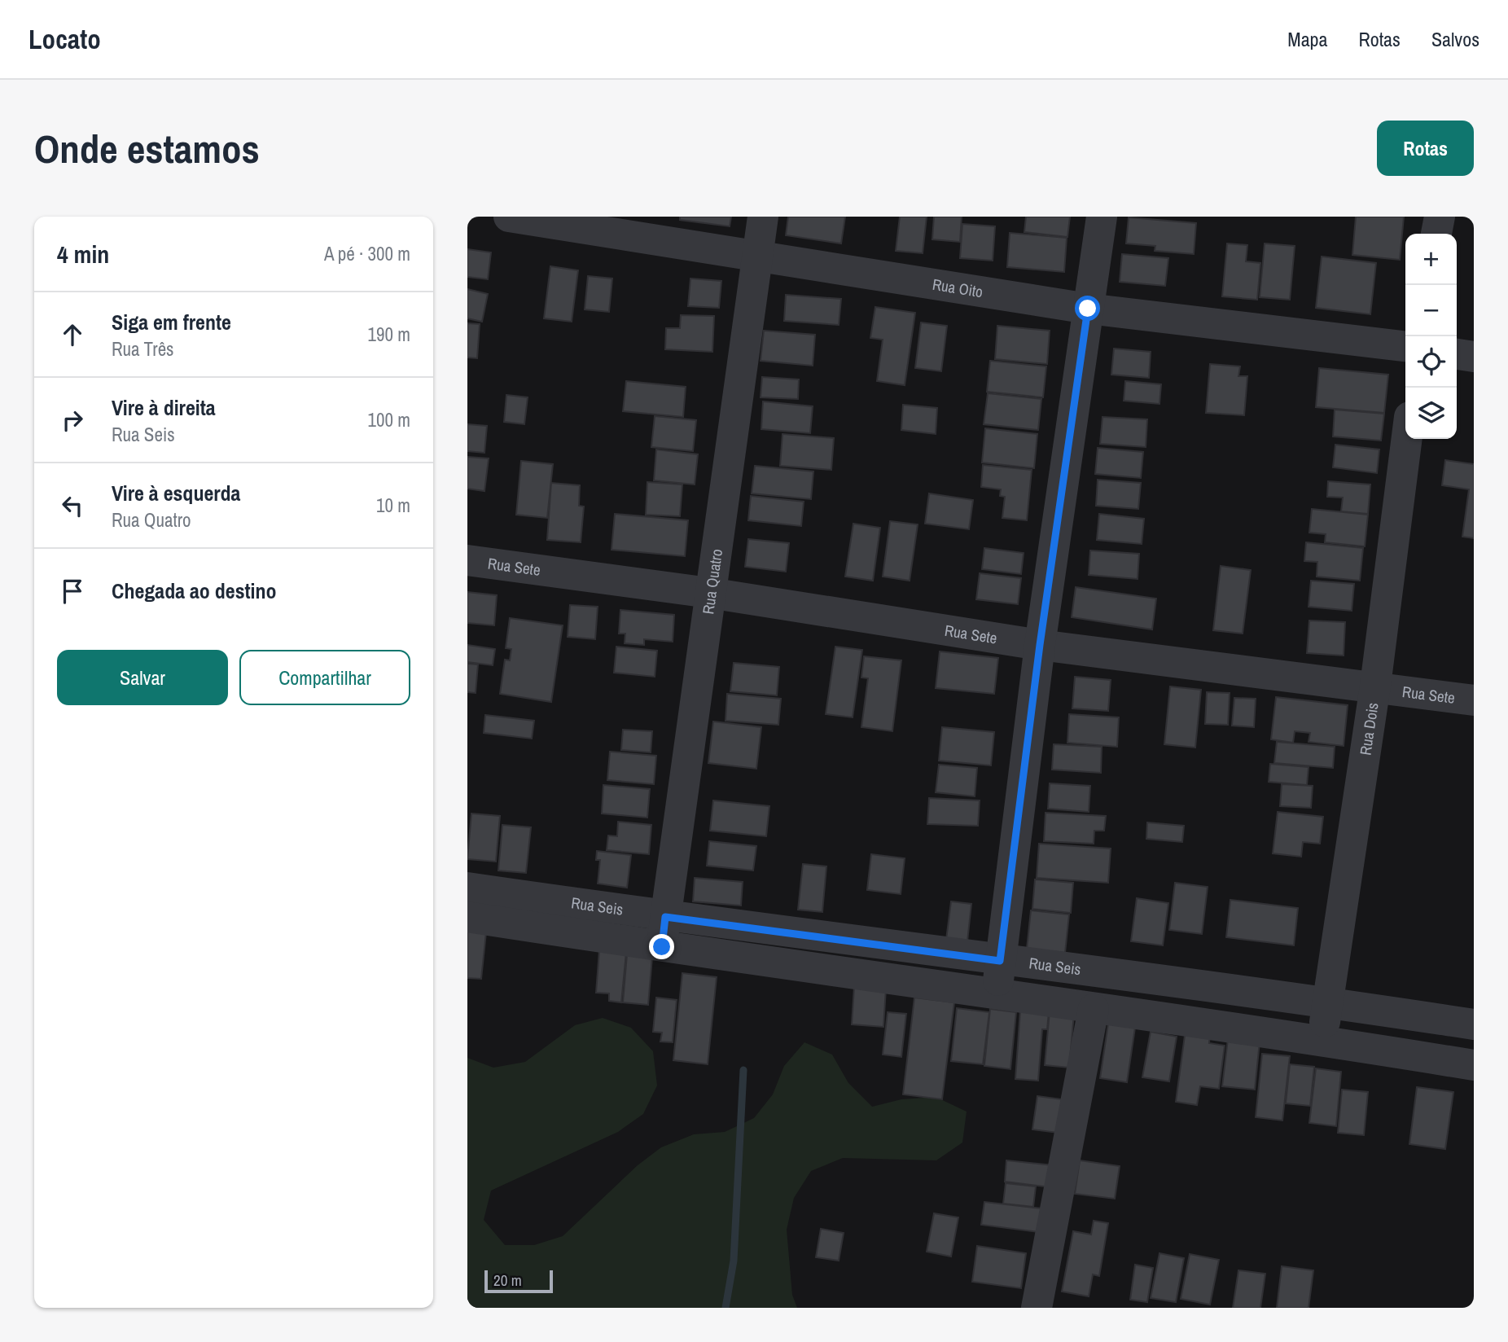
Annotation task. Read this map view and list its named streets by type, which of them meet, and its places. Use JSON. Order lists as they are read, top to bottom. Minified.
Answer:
{"streets":{"street":["Rua Oito","Rua Sete","Rua Quatro","Rua Dois","Rua Seis"]},"crossings":[["Rua Oito","Rua Quatro"],["Rua Sete","Rua Quatro"],["Rua Sete","Rua Dois"],["Rua Quatro","Rua Seis"],["Rua Dois","Rua Seis"]],"scale_bar":"20 m","page":{"header":"Locato","nav":["Mapa","Rotas","Salvos"],"buttons":["Rotas",["Salvar","Compartilhar"]],"title":"Onde estamos","heading":["4 min","A pé · 300 m"],"map_buttons":["+","−"],"list":[["Siga em frente","Rua Três","190 m"],["Vire à direita","Rua Seis","100 m"],["Vire à esquerda","Rua Quatro","10 m"],"Chegada ao destino"],"scale":"20 m"}}
